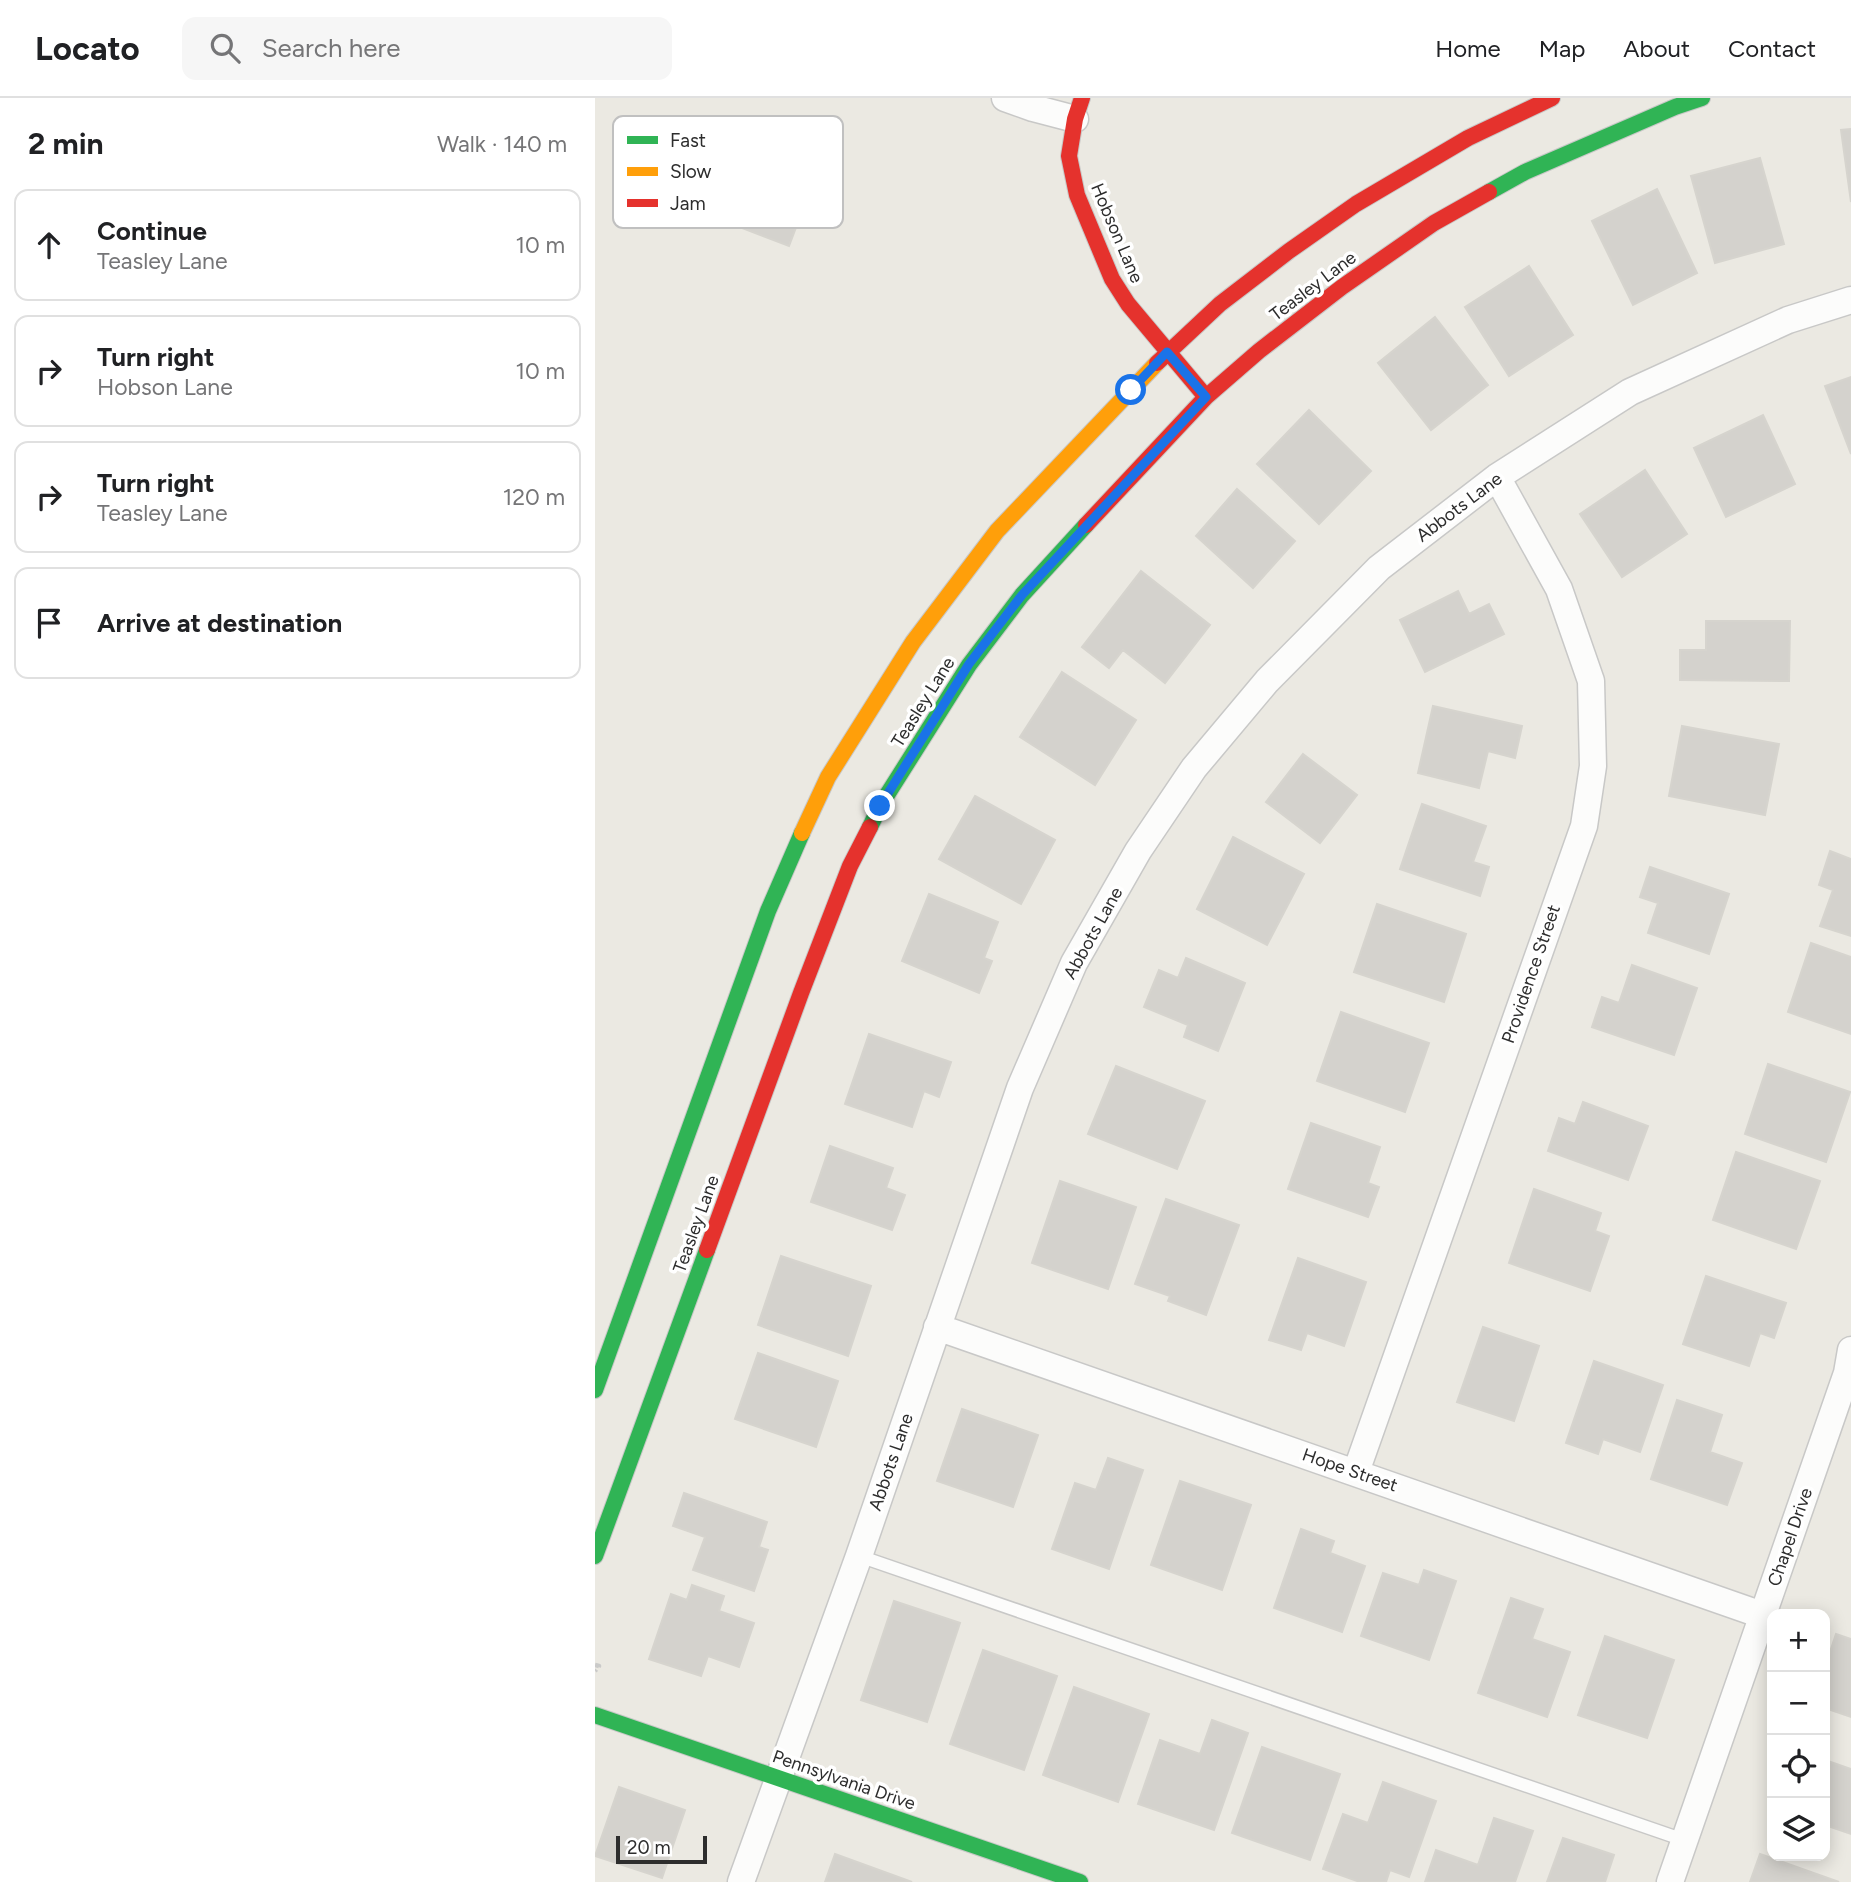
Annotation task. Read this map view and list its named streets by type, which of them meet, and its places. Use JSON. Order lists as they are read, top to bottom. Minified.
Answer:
{"streets":{"main road":["Hobson Lane","Teasley Lane","Pennsylvania Drive"],"street":["Abbots Lane","Providence Street","Hope Street","Chapel Drive"]},"crossings":[["Hobson Lane","Teasley Lane"],["Abbots Lane","Providence Street"],["Abbots Lane","Hope Street"],["Abbots Lane","Pennsylvania Drive"],["Providence Street","Hope Street"],["Hope Street","Chapel Drive"]],"legend":["Fast","Slow","Jam"],"scale_bar":"20 m","page":{"header":"Locato","search":"Search here","nav":["Home","Map","About","Contact"],"heading":["2 min","Walk · 140 m"],"list":[["Continue","Teasley Lane","10 m"],["Turn right","Hobson Lane","10 m"],["Turn right","Teasley Lane","120 m"],"Arrive at destination"],"map_buttons":["+","−"],"scale":"20 m"}}
